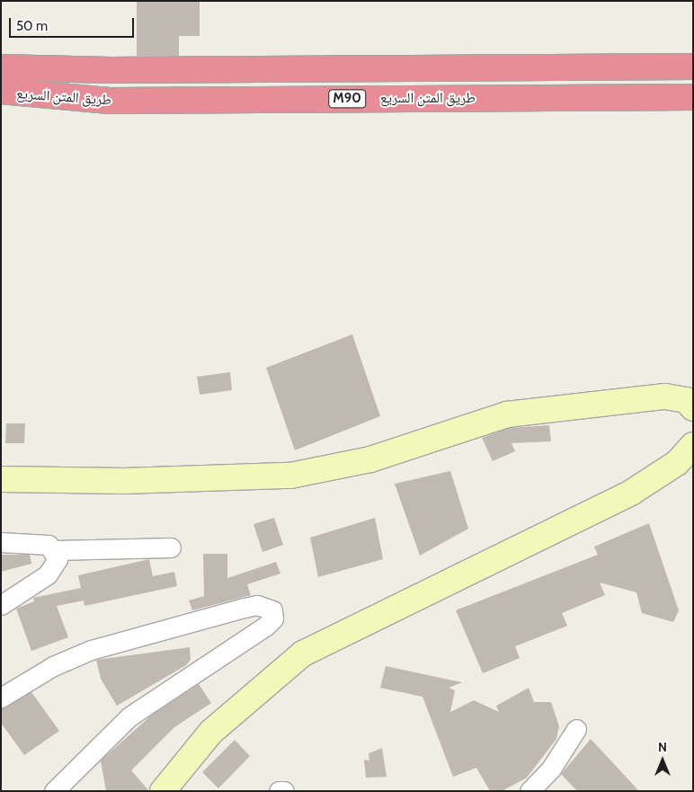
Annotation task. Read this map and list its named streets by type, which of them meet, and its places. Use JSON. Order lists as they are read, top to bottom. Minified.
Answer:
{"streets":{"highway":["طريق المتن السريع","M90"]},"scale_bar":"50 m","north":"top"}
